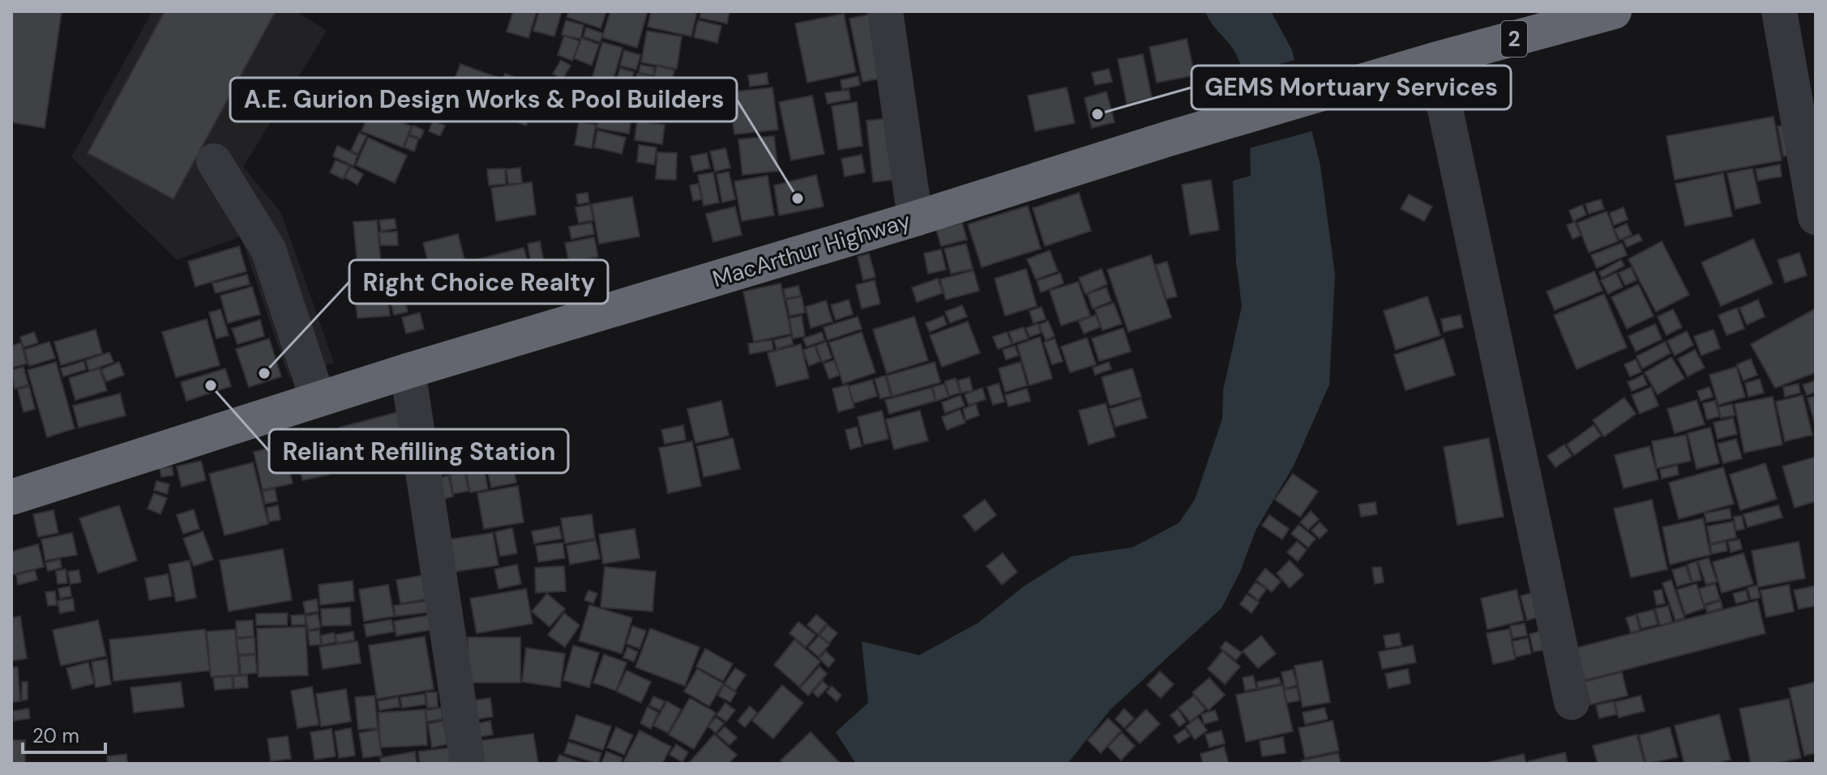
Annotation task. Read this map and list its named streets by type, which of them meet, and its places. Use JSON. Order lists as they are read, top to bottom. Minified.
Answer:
{"streets":{"highway":["2","MacArthur Highway"]},"places":["GEMS Mortuary Services","A.E. Gurion Design Works & Pool Builders","Right Choice Realty","Reliant Refilling Station"],"scale_bar":"20 m"}
